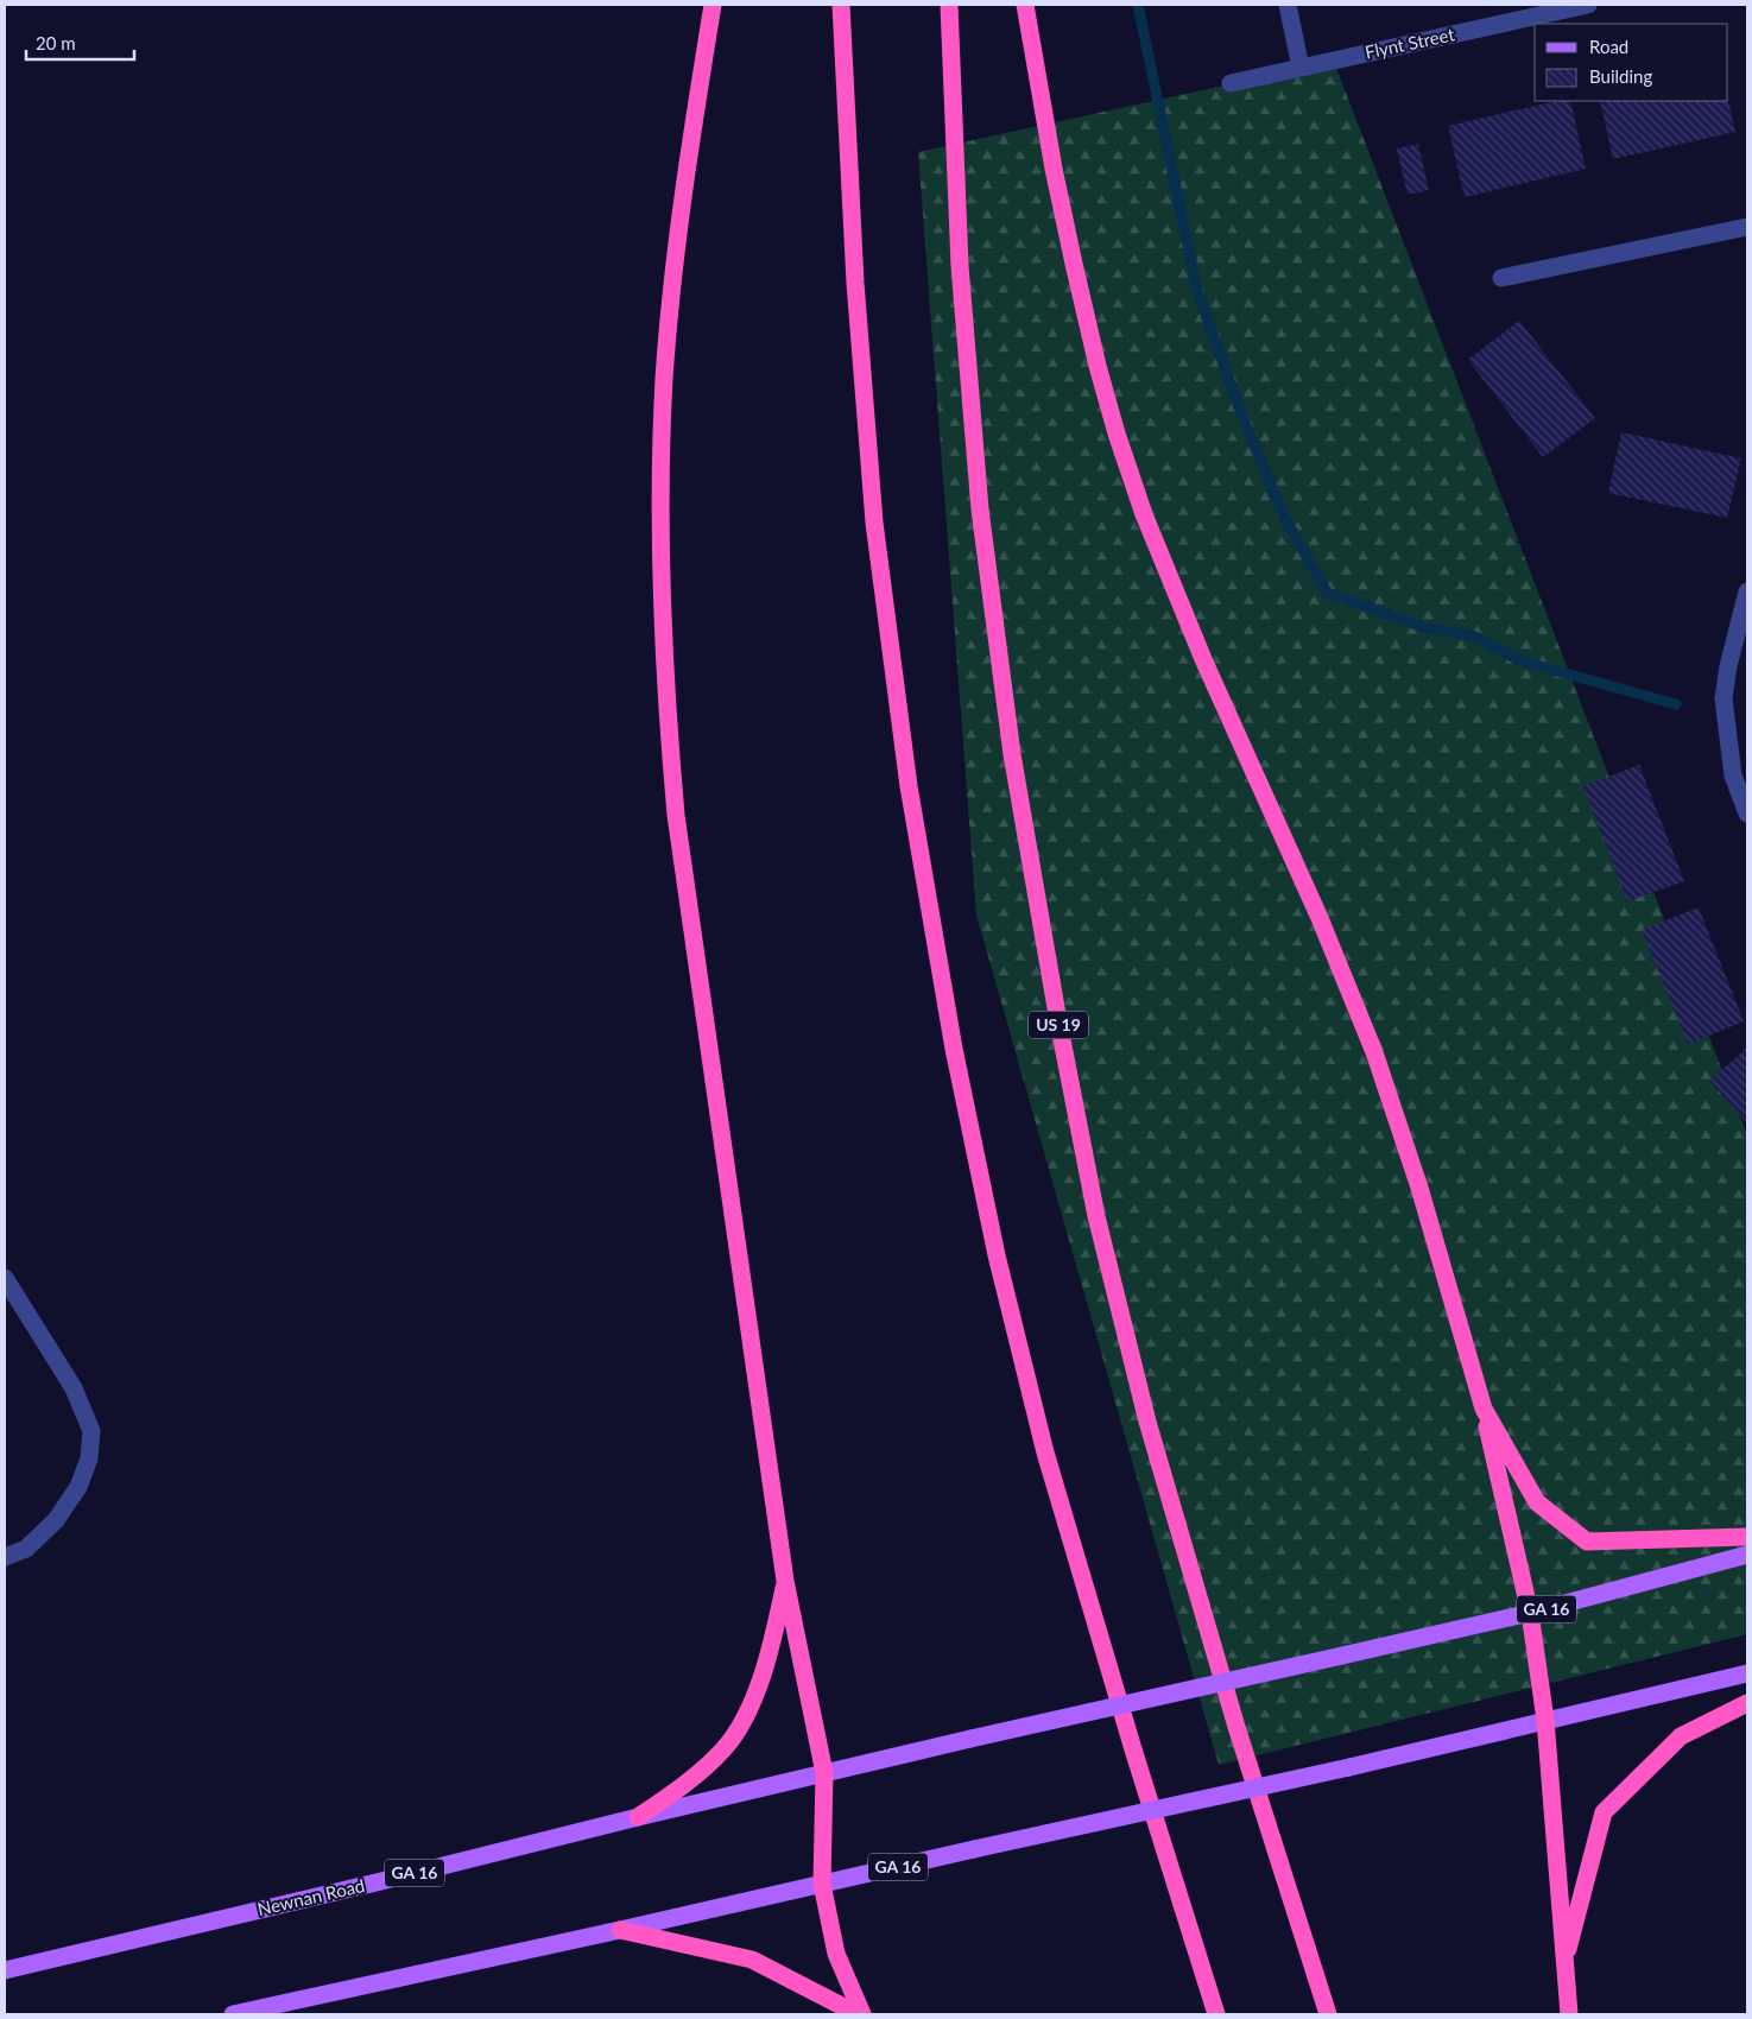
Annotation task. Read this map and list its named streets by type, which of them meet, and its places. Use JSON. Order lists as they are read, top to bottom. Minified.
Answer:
{"streets":{"highway":["US 19"],"main road":["GA 16","Newnan Road"],"street":["Flynt Street"]},"crossings":[["GA 16","Newnan Road"]],"legend":["Road","Building"],"scale_bar":"20 m"}
